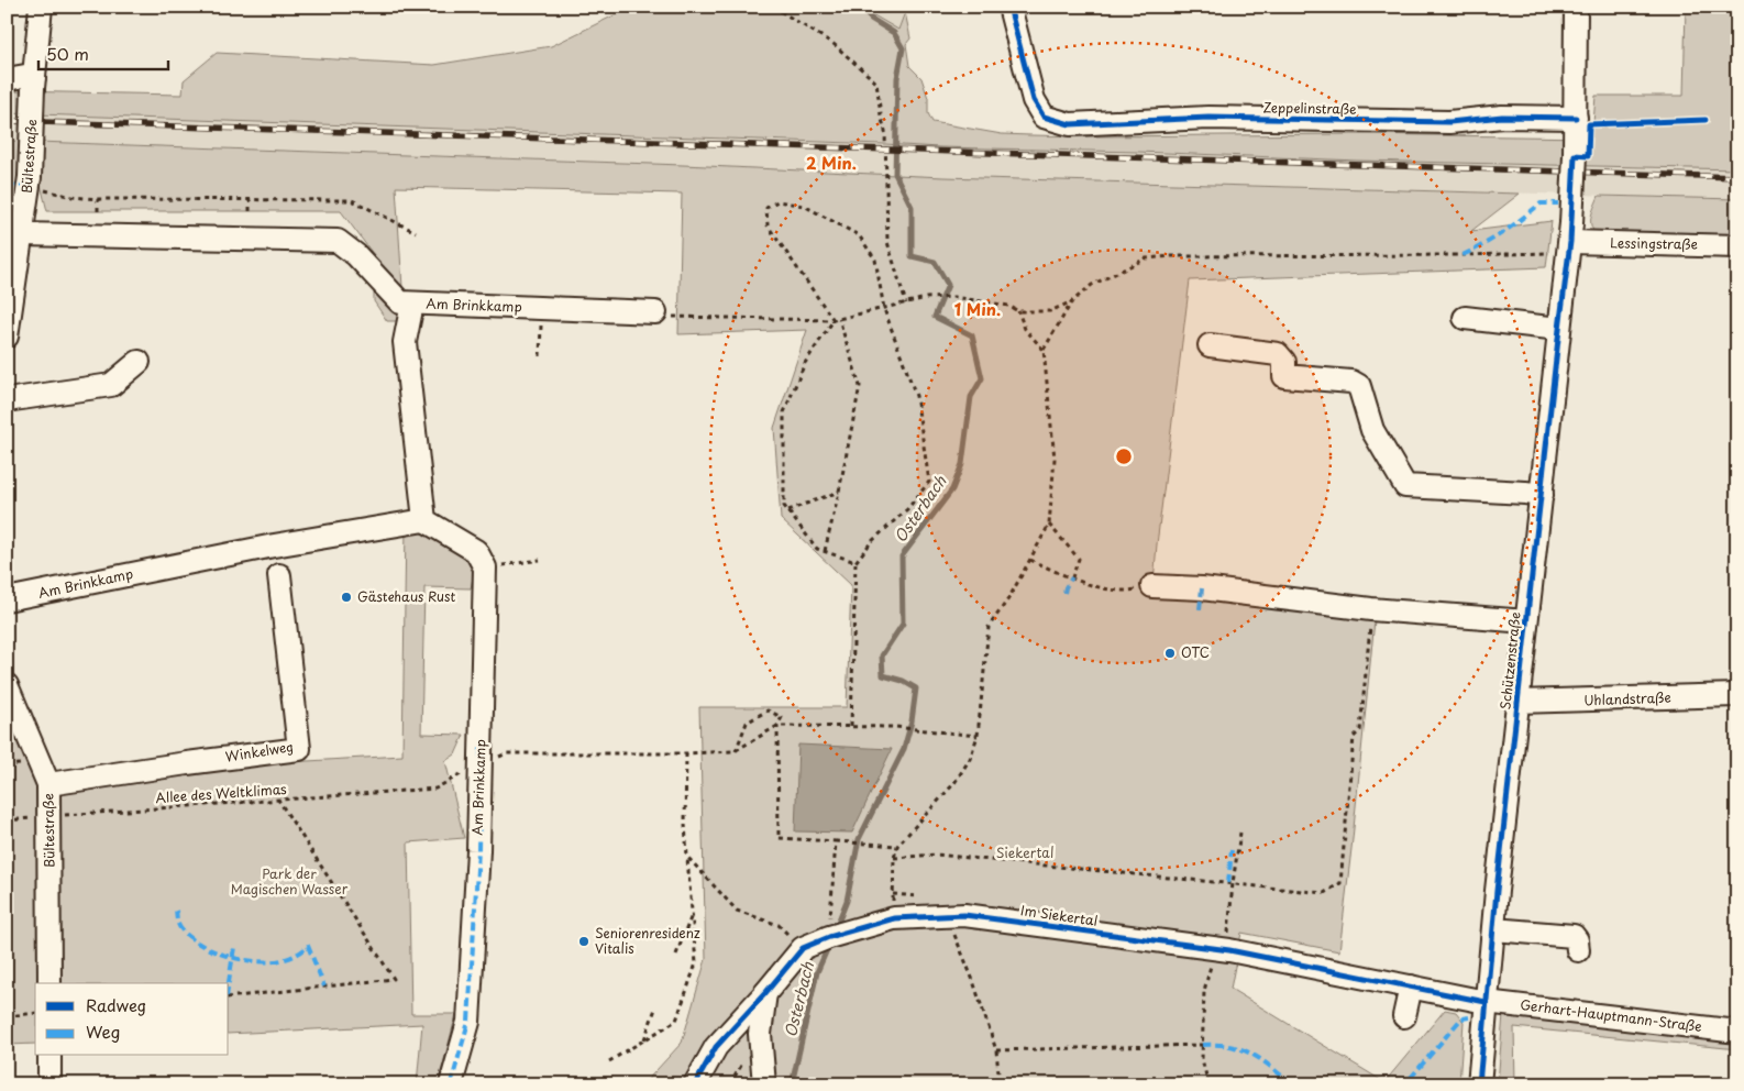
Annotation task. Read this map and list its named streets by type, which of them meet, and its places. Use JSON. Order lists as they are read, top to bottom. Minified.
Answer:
{"streets":{"street":["Zeppelinstraße","Bültestraße","Lessingstraße","Am Brinkkamp","Schützenstraße","Uhlandstraße","Winkelweg","Im Siekertal","Gerhart-Hauptmann-Straße"],"path":["Allee des Weltklimas"]},"crossings":[["Zeppelinstraße","Schützenstraße"],["Bültestraße","Winkelweg"],["Bültestraße","Allee des Weltklimas"],["Lessingstraße","Schützenstraße"],["Am Brinkkamp","Allee des Weltklimas"],["Schützenstraße","Uhlandstraße"],["Schützenstraße","Im Siekertal"],["Schützenstraße","Gerhart-Hauptmann-Straße"],["Im Siekertal","Gerhart-Hauptmann-Straße"]],"water":["Osterbach"],"parks":["Siekertal","Park der Magischen Wasser"],"places":["Gästehaus Rust","OTC","Seniorenresidenz Vitalis"],"legend":["Radweg","Weg"],"scale_bar":"50 m","rings":["2 Min.","1 Min."]}
